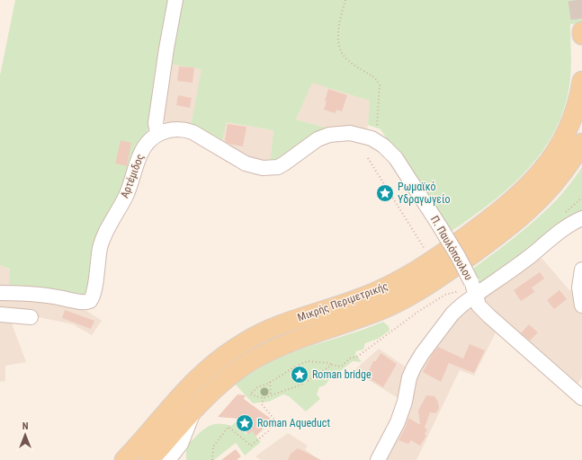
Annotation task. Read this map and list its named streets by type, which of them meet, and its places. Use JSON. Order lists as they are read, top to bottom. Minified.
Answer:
{"streets":{"main road":["Μικρής Περιμετρικής"],"street":["Αρτέμιδος","Π. Παυλόπουλου"]},"places":{"place":["Ρωμαϊκό Υδραγωγείο","Roman bridge","Roman Aqueduct"]},"north":"top"}
